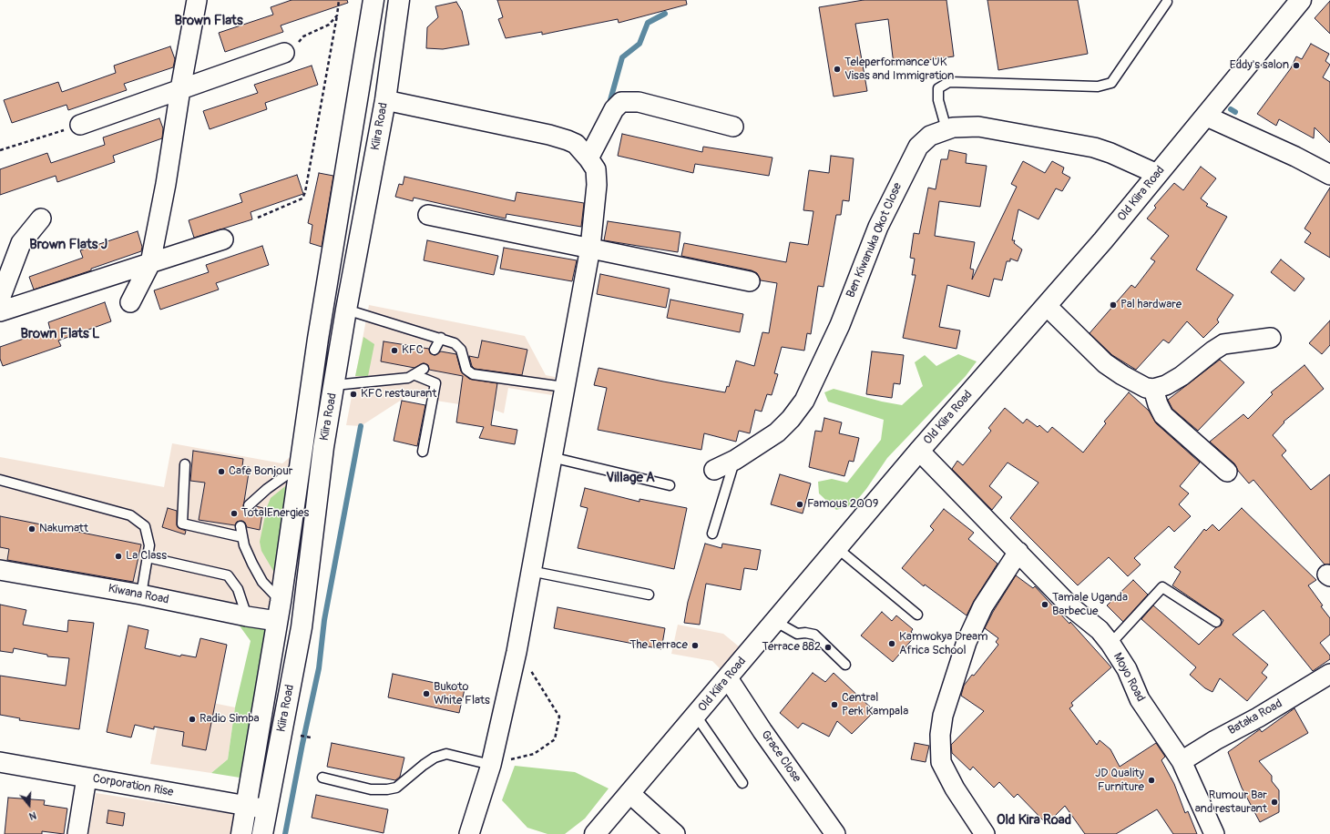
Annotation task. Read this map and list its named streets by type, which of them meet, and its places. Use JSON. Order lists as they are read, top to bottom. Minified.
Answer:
{"streets":{"main road":["Kiira Road","Old Kiira Road"],"street":["Ben Kiwanuka Okot Close","Kiwana Road","Moyo Road","Bataka Road","Grace Close","Corporation Rise"]},"crossings":[["Kiira Road","Kiwana Road"],["Kiira Road","Corporation Rise"],["Old Kiira Road","Ben Kiwanuka Okot Close"],["Old Kiira Road","Moyo Road"],["Old Kiira Road","Grace Close"],["Moyo Road","Bataka Road"]],"districts":["Brown Flats","Brown Flats J","Brown Flats L","Village A","Old Kira Road"],"places":["Eddy's salon","Teleperformance UK Visas and Immigration","Pal hardware","KFC","KFC restaurant","Cafe Bonjour","Famous 2009","TotalEnergies","Nakumatt","La Class","Tamale Uganda Barbecue","Kamwokya Dream Africa School","The Terrace","Terrace 882","Bukoto White Flats","Central Perk Kampala","Radio Simba","JD Quality Furniture","Rumour Bar and restaurant"],"north":"bottom"}
